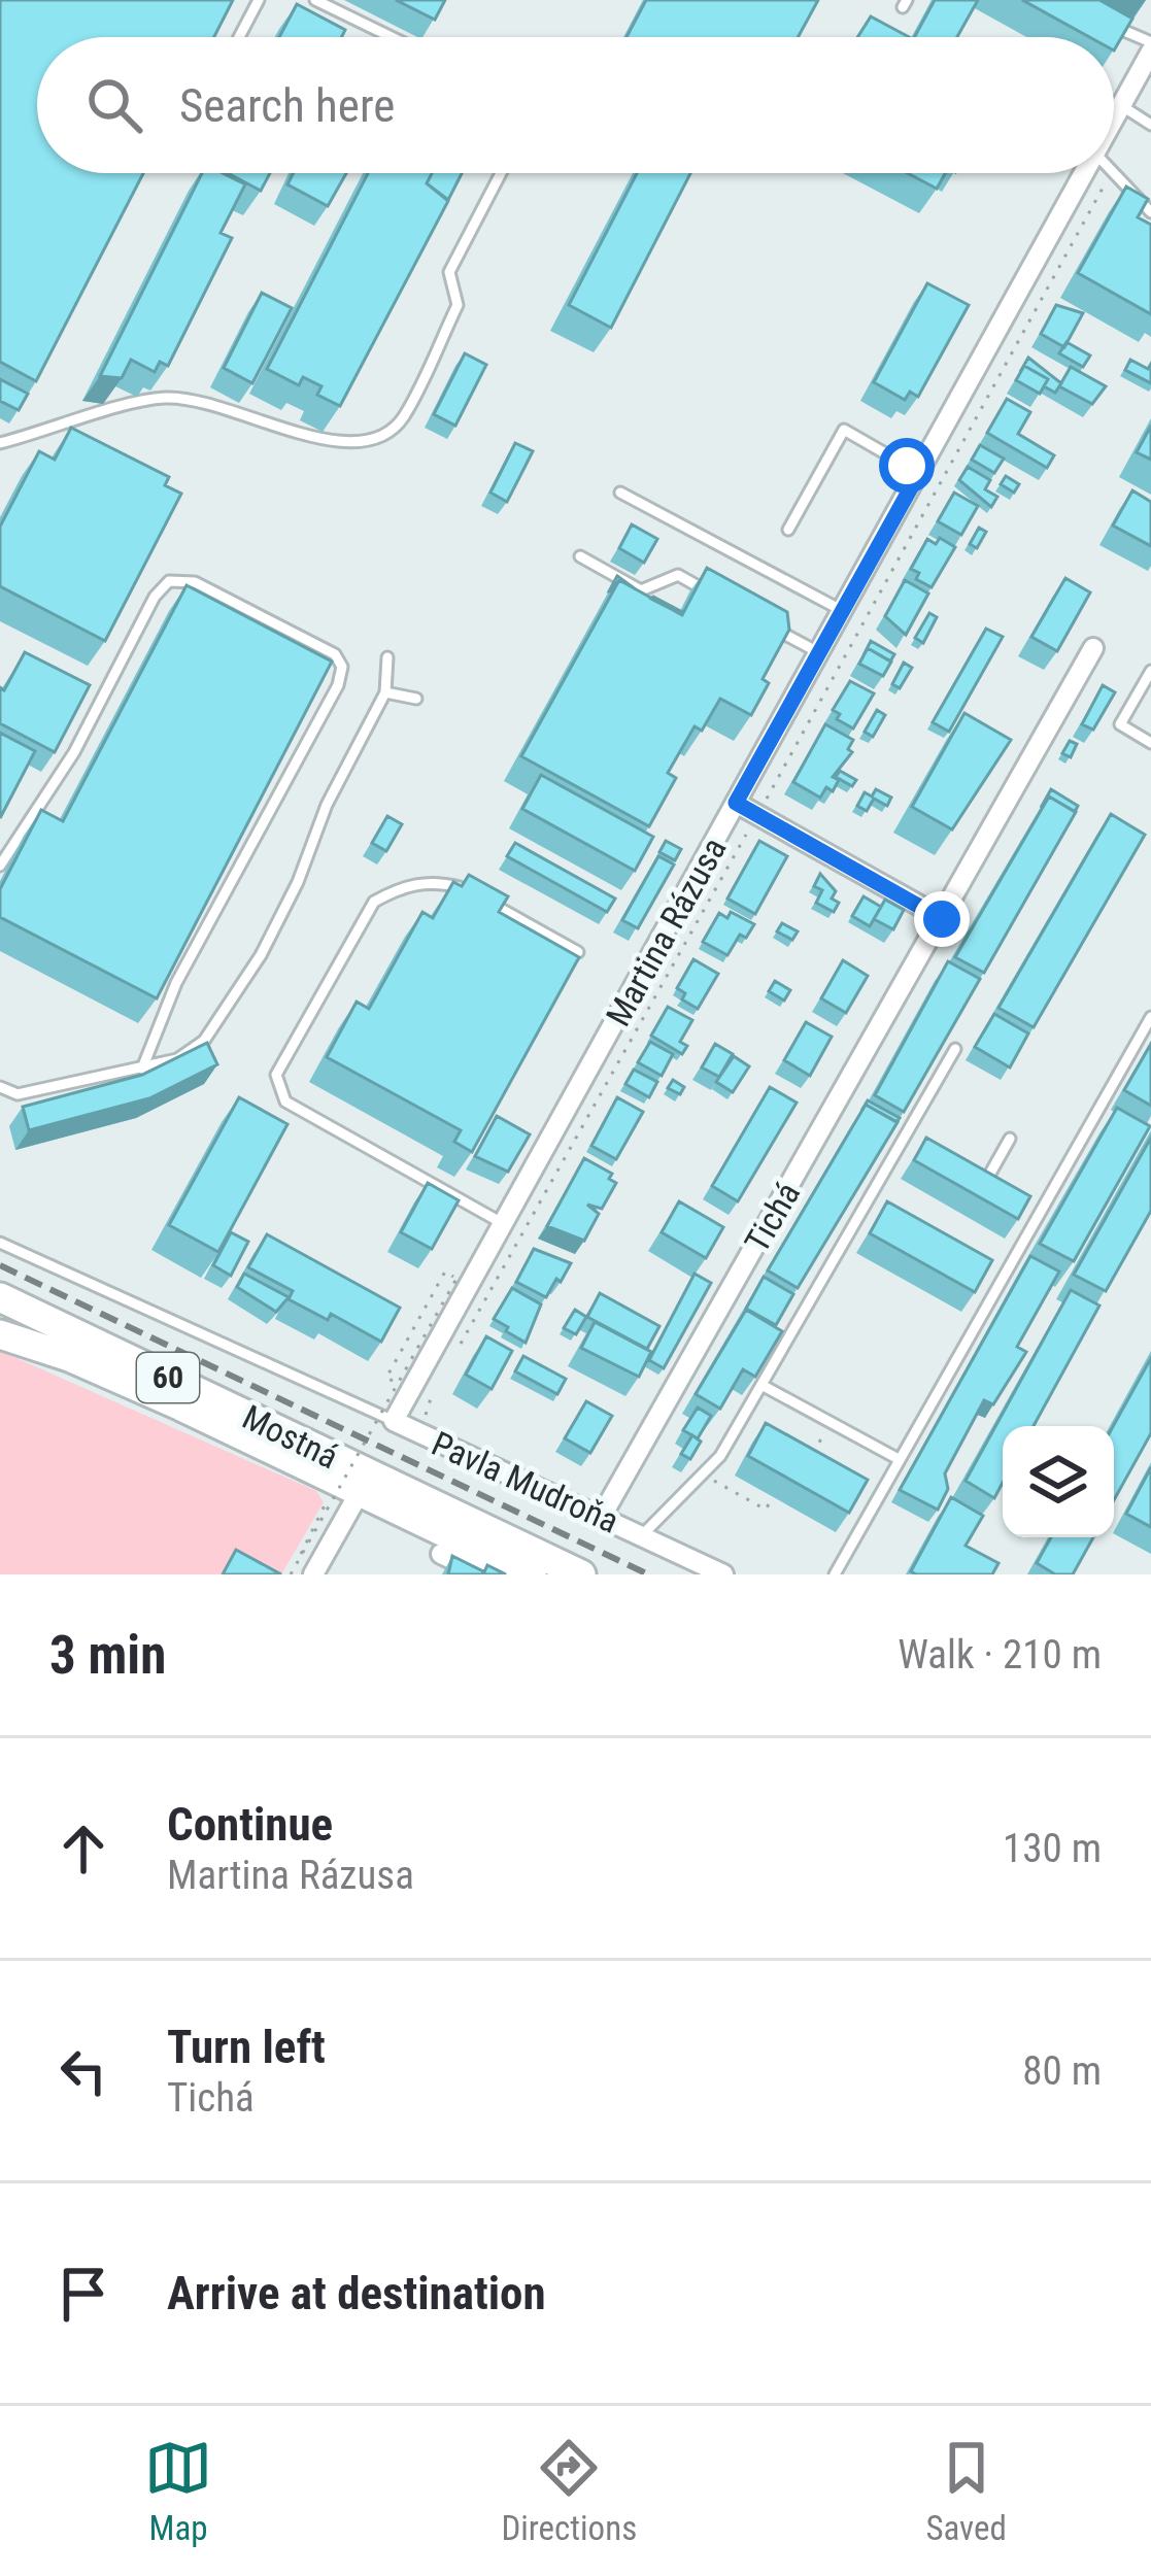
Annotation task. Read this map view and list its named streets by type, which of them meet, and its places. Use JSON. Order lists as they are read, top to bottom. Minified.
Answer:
{"streets":{"main road":["60","Mostná"],"street":["Martina Rázusa","Tichá","Pavla Mudroňa"]},"crossings":[["Martina Rázusa","Pavla Mudroňa"],["Tichá","Pavla Mudroňa"]],"page":{"search":"Search here","heading":["3 min","Walk · 210 m"],"list":[["Continue","Martina Rázusa","130 m"],["Turn left","Tichá","80 m"],"Arrive at destination"],"nav":["Map","Directions","Saved"]}}
